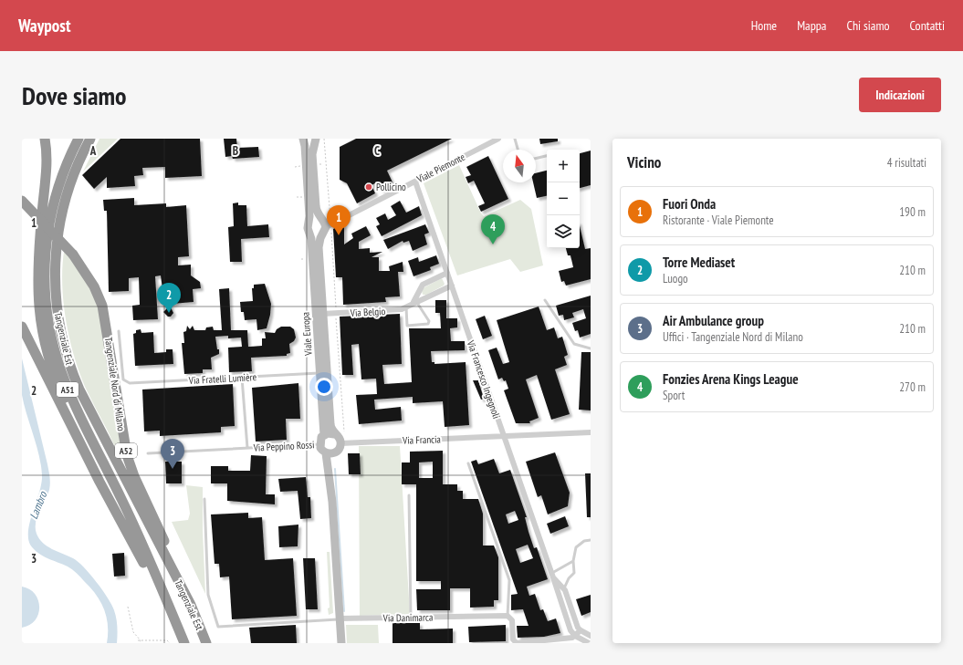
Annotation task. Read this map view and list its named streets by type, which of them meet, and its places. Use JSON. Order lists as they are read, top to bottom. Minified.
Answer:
{"streets":{"highway":["Tangenziale Est","Tangenziale Nord di Milano","A51","A52"],"street":["Viale Piemonte","Via Belgio","Viale Europa","Via Francesco Ingegnoli","Via Francia","Via Danimarca"],"lane":["Via Fratelli Lumière","Via Peppino Rossi"]},"crossings":[["Viale Piemonte","Viale Europa"],["Viale Piemonte","Via Francesco Ingegnoli"],["Via Belgio","Viale Europa"],["Via Belgio","Via Francesco Ingegnoli"],["Viale Europa","Via Fratelli Lumière"],["Viale Europa","Via Francia"],["Viale Europa","Via Peppino Rossi"],["Tangenziale Est","Tangenziale Nord di Milano"],["Via Fratelli Lumière","Via Peppino Rossi"],["Via Francesco Ingegnoli","Via Francia"],["Via Francia","Via Peppino Rossi"]],"water":["Lambro"],"places":["Pollicino"],"north":"top","page":{"header":"Waypost","nav":["Home","Mappa","Chi siamo","Contatti"],"buttons":"Indicazioni","title":"Dove siamo","heading":["Vicino","4 risultati"],"map_buttons":["+","−"],"list":[{"mark":"1","name":"Fuori Onda","note":"Ristorante · Viale Piemonte","value":"190 m"},{"mark":"2","name":"Torre Mediaset","note":"Luogo","value":"210 m"},{"mark":"3","name":"Air Ambulance group","note":"Uffici · Tangenziale Nord di Milano","value":"210 m"},{"mark":"4","name":"Fonzies Arena Kings League","note":"Sport","value":"270 m"}],"pins":["1","4","2","3"]},"grid":{"columns":["A","B","C"],"rows":["1","2","3"]}}
